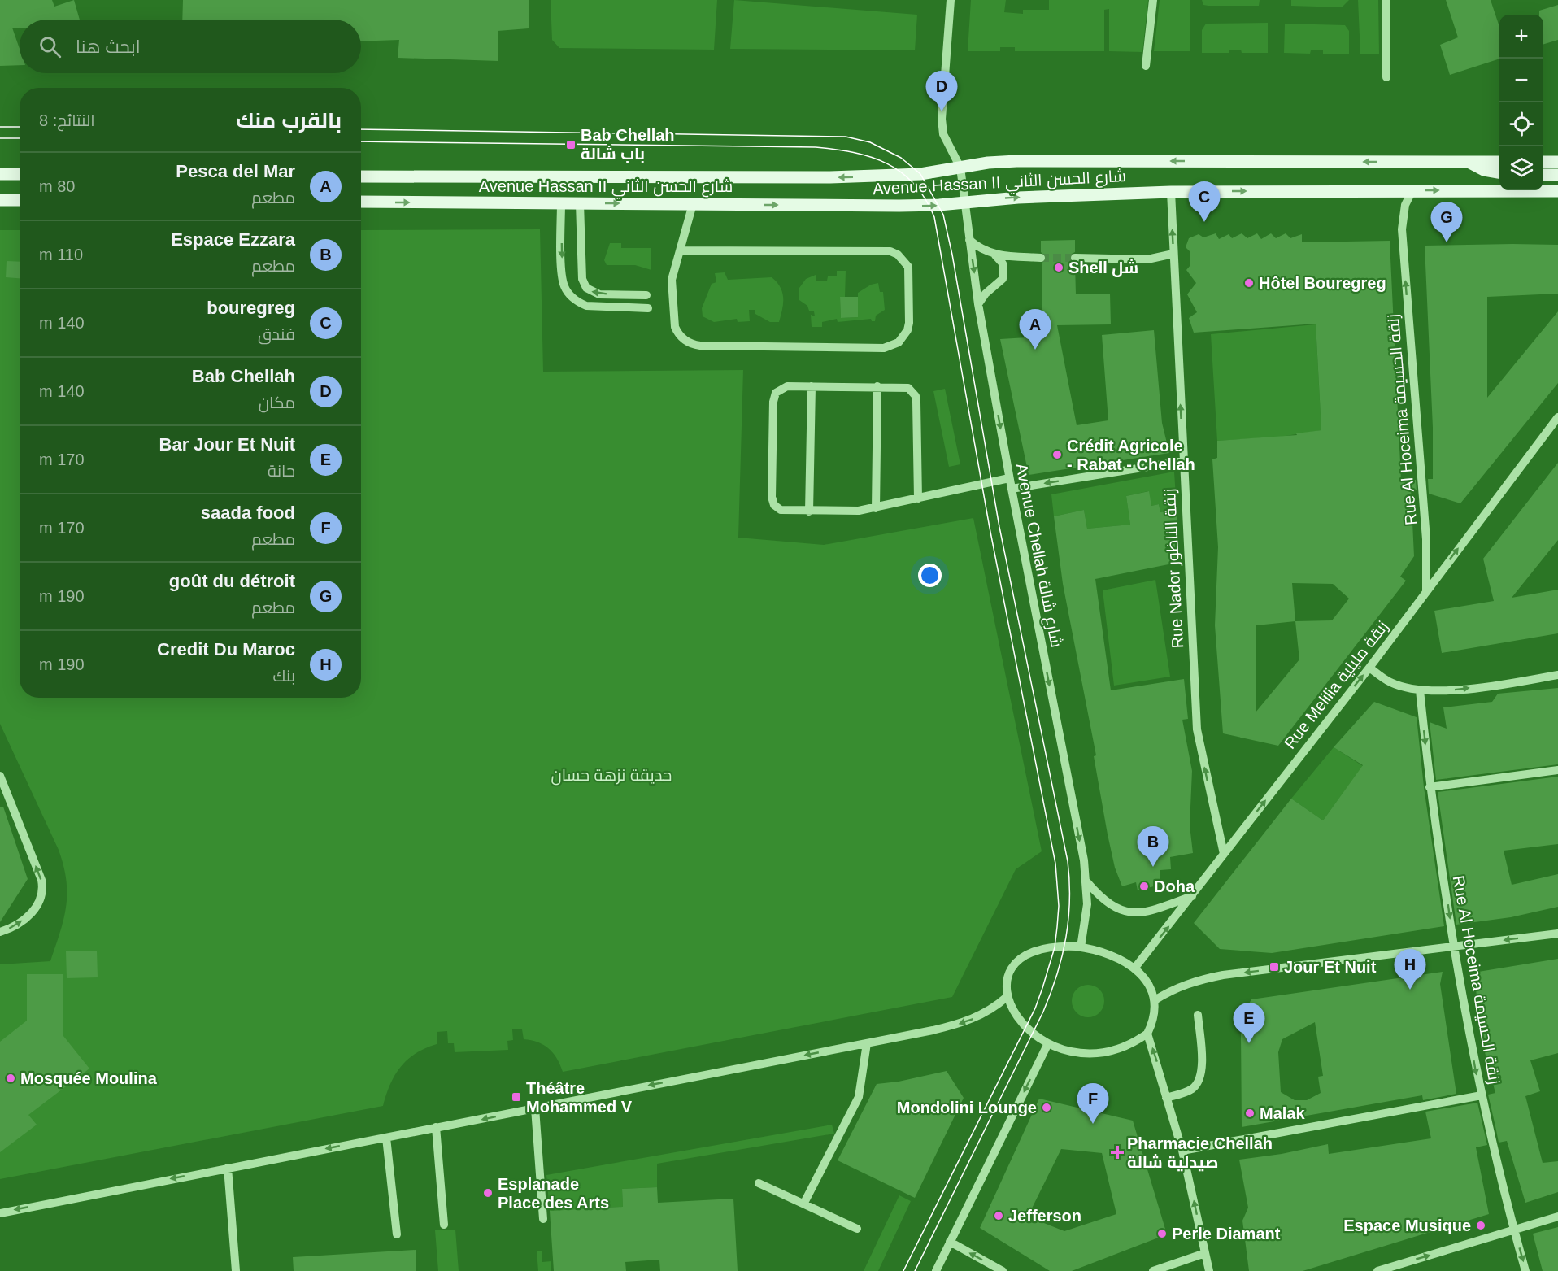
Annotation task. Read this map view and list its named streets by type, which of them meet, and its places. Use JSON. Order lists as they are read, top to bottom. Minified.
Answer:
{"streets":{"main road":["Avenue Hassan II شارع الحسن الثاني"],"street":["Rue Al Hoceima زنقة الحسيمة","Avenue Chellah شارع شالة","Rue Nador زنقة الناظور","Rue Melilia زنقة مليلية"]},"crossings":[["Avenue Hassan II شارع الحسن الثاني","Rue Al Hoceima زنقة الحسيمة"],["Avenue Hassan II شارع الحسن الثاني","Avenue Chellah شارع شالة"],["Avenue Hassan II شارع الحسن الثاني","Rue Nador زنقة الناظور"],["Rue Al Hoceima زنقة الحسيمة","Rue Melilia زنقة مليلية"],["Avenue Chellah شارع شالة","Rue Melilia زنقة مليلية"],["Rue Nador زنقة الناظور","Rue Melilia زنقة مليلية"]],"one_way":["Avenue Chellah شارع شالة","Rue Nador زنقة الناظور","Rue Melilia زنقة مليلية"],"parks":["حديقة نزهة حسان"],"places":{"transit":["Bab Chellah باب شالة","Jour Et Nuit","Théâtre Mohammed V"],"other":["Shell شل","Hôtel Bouregreg","Crédit Agricole - Rabat - Chellah","Doha","Mosquée Moulina","Mondolini Lounge","Malak","Esplanade Place des Arts","Jefferson","Espace Musique","Perle Diamant"],"health":["Pharmacie Chellah صيدلية شالة"]},"page":{"map_buttons":["+","−"],"search":"ابحث هنا","pins":["D","C","G","A","B","H","E","F"],"heading":["بالقرب منك","النتائج: 8"],"list":[{"mark":"A","name":"Pesca del Mar","note":"مطعم","value":"80 m"},{"mark":"B","name":"Espace Ezzara","note":"مطعم","value":"110 m"},{"mark":"C","name":"bouregreg","note":"فندق","value":"140 m"},{"mark":"D","name":"Bab Chellah","note":"مكان","value":"140 m"},{"mark":"E","name":"Bar Jour Et Nuit","note":"حانة","value":"170 m"},{"mark":"F","name":"saada food","note":"مطعم","value":"170 m"},{"mark":"G","name":"goût du détroit","note":"مطعم","value":"190 m"},{"mark":"H","name":"Credit Du Maroc","note":"بنك","value":"190 m"}]}}
